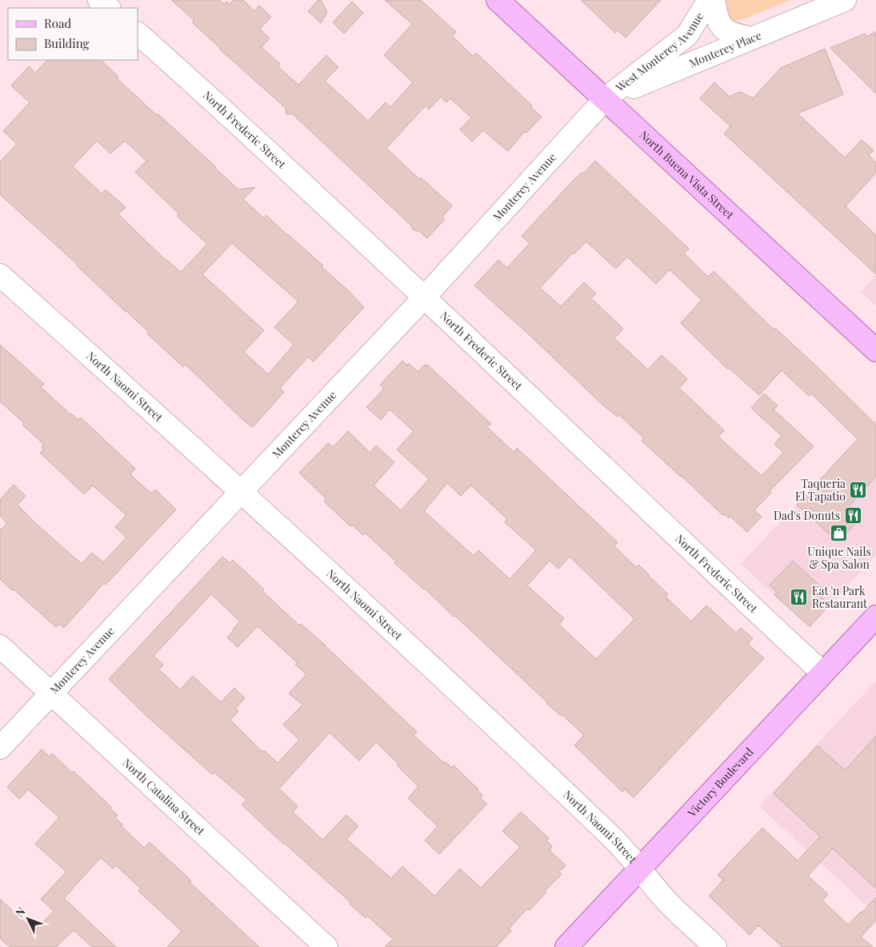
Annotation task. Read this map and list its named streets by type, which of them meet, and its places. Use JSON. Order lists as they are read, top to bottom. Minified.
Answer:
{"streets":{"main road":["North Buena Vista Street","Victory Boulevard"],"street":["Monterey Place","West Monterey Avenue","North Frederic Street","Monterey Avenue","North Naomi Street","North Catalina Street"]},"crossings":[["Monterey Place","West Monterey Avenue"],["Monterey Place","North Buena Vista Street"],["Monterey Place","Monterey Avenue"],["West Monterey Avenue","North Buena Vista Street"],["West Monterey Avenue","Monterey Avenue"],["North Frederic Street","Monterey Avenue"],["North Frederic Street","Victory Boulevard"],["North Buena Vista Street","Monterey Avenue"],["Monterey Avenue","North Naomi Street"],["Monterey Avenue","North Catalina Street"],["North Naomi Street","Victory Boulevard"]],"places":{"restaurant":["Taqueria El Tapatio","Dad's Donuts","Eat 'n Park Restaurant"],"shop":["Unique Nails & Spa Salon"]},"legend":["Road","Building"],"north":"top left"}
